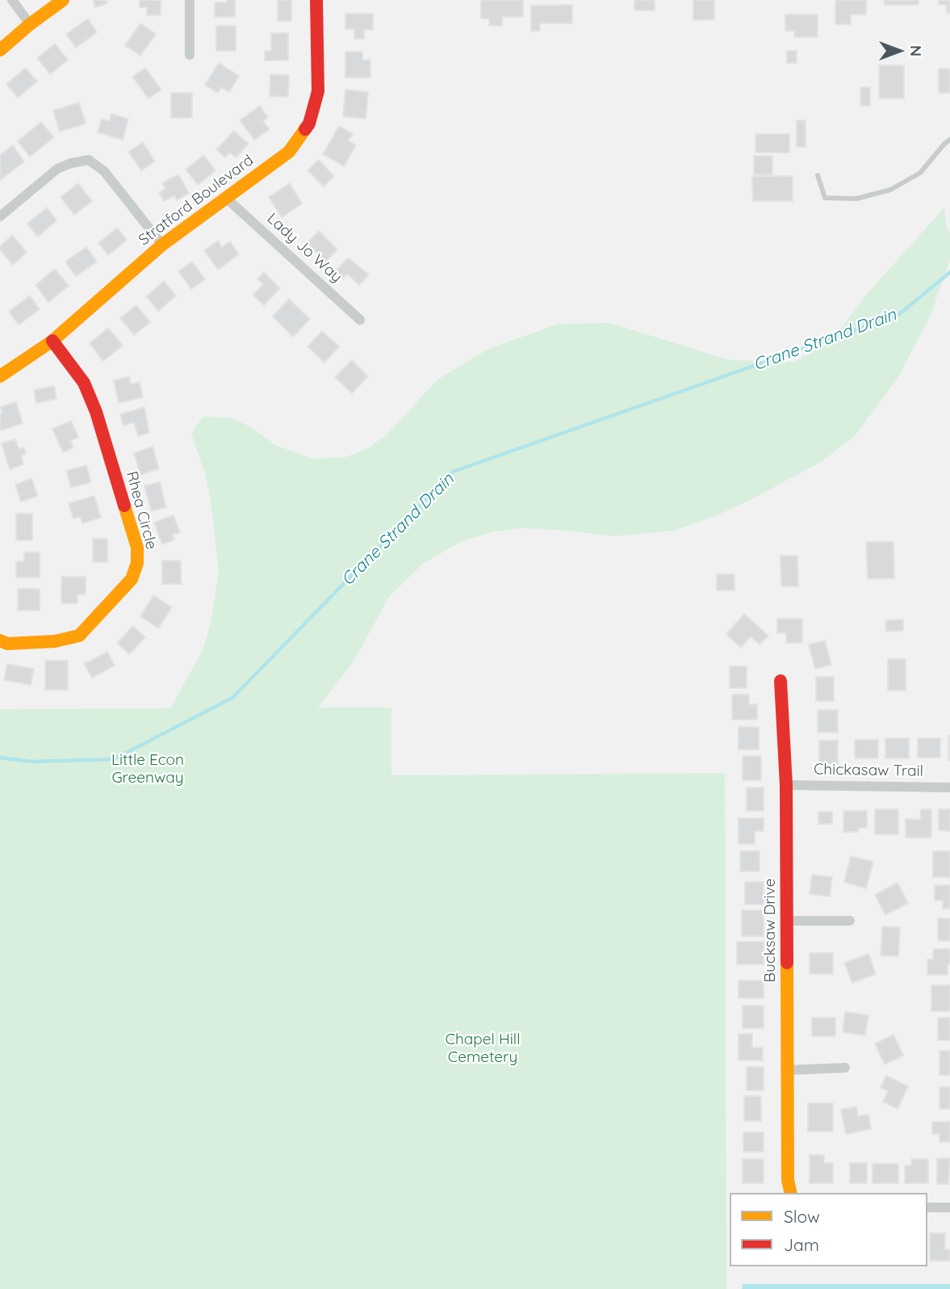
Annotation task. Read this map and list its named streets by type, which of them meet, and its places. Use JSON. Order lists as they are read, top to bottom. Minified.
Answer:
{"streets":{"street":["Stratford Boulevard","Lady Jo Way","Rhea Circle","Chickasaw Trail","Bucksaw Drive"]},"crossings":[["Stratford Boulevard","Lady Jo Way"],["Stratford Boulevard","Rhea Circle"],["Chickasaw Trail","Bucksaw Drive"]],"water":["Crane Strand Drain"],"parks":["Little Econ Greenway","Chapel Hill Cemetery"],"legend":["Slow","Jam"],"north":"right"}
